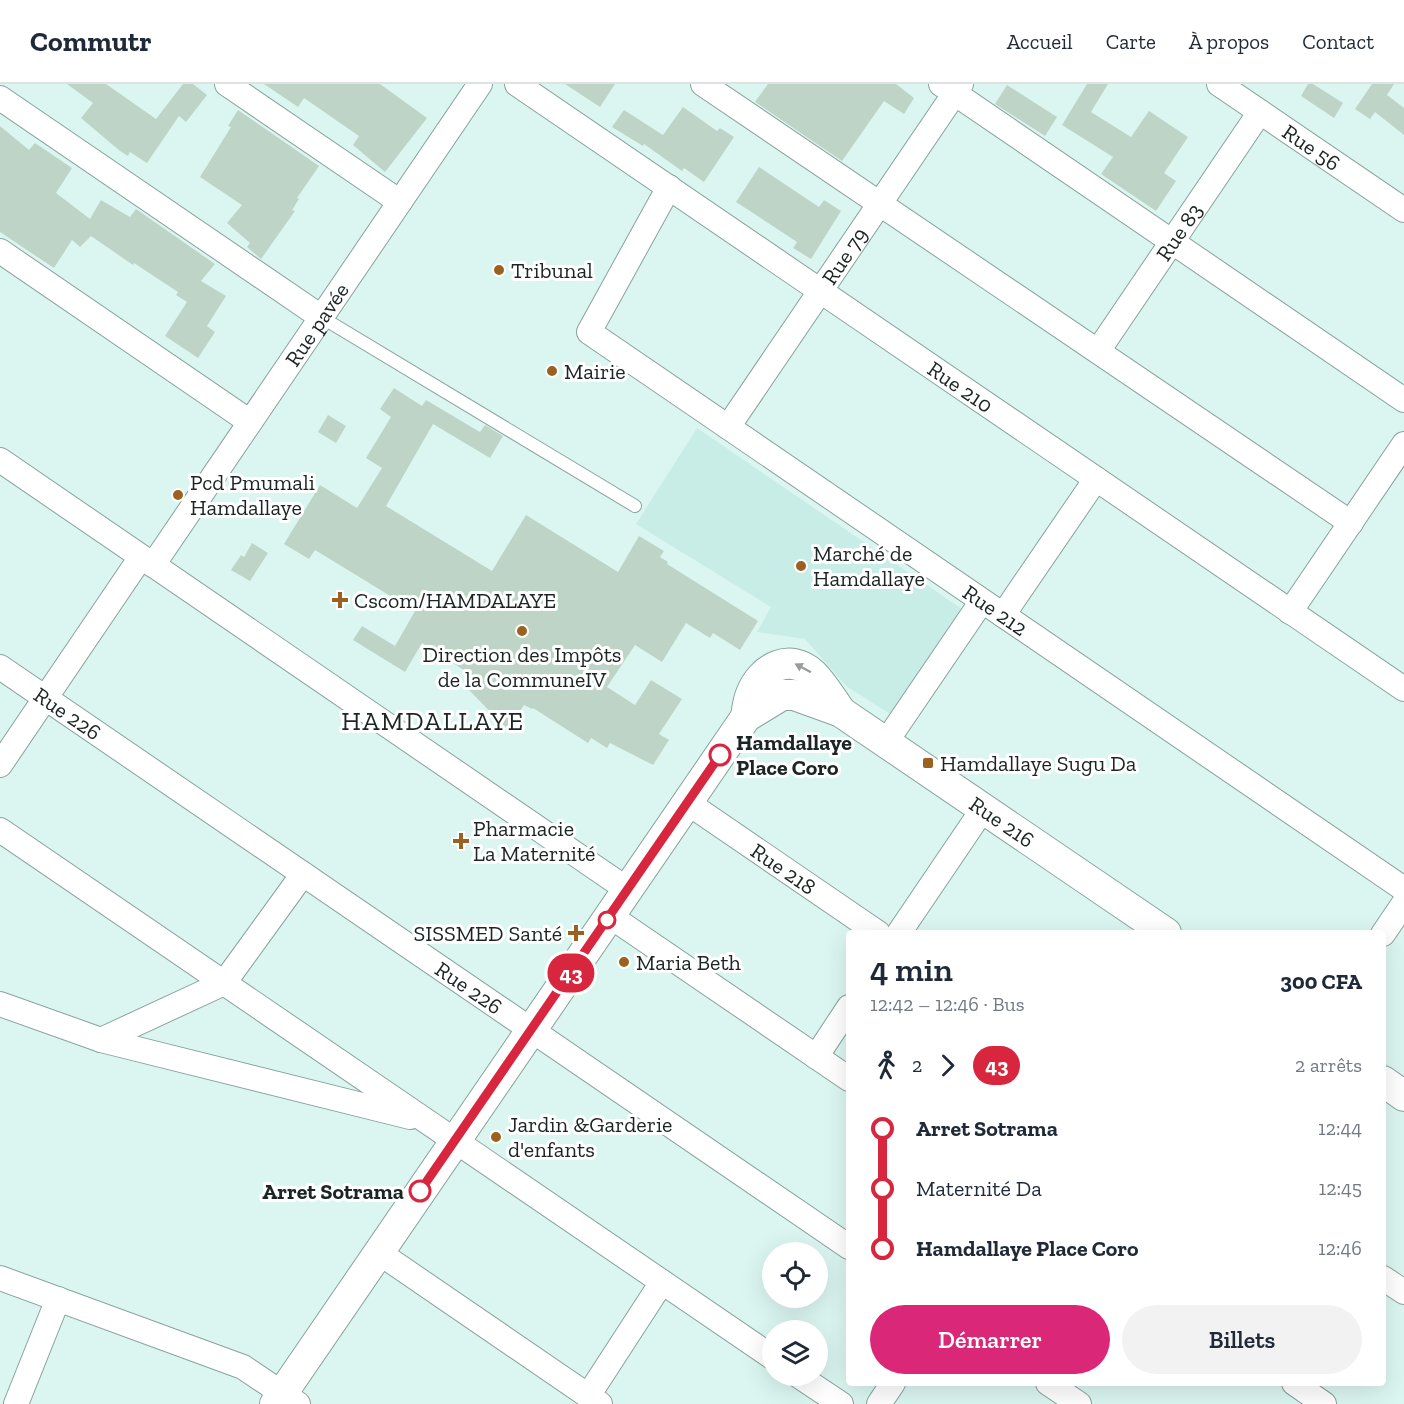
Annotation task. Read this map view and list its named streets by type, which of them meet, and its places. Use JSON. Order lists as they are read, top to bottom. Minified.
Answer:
{"streets":{"street":["Rue 56","Rue 83","Rue 79","Rue pavée","Rue 210","Rue 212","Rue 226","Rue 216","Rue 218"]},"crossings":[["Rue 56","Rue 83"],["Rue 79","Rue 210"],["Rue 79","Rue 212"],["Rue pavée","Rue 226"],["Rue 210","Rue 212"],["Rue 216","Rue 218"]],"districts":["HAMDALLAYE"],"places":{"other":["Tribunal","Mairie","Pcd Pmumali Hamdallaye","Marché de Hamdallaye","Direction des Impôts de la CommuneIV","Hamdallaye Place Coro","Maria Beth","Jardin &Garderie d'enfants","Arret Sotrama"],"health":["Cscom/HAMDALAYE","Pharmacie La Maternité","SISSMED Santé"],"transit":["Hamdallaye Sugu Da"]},"lines":["bus line 43"],"page":{"header":"Commutr","nav":["Accueil","Carte","À propos","Contact"],"on_map":"43","heading":["4 min","12:42 – 12:46 · Bus","300 CFA"],"legs":["2","43","2 arrêts"],"list":[{"name":"Arret Sotrama","value":"12:44"},{"name":"Maternité Da","value":"12:45"},{"name":"Hamdallaye Place Coro","value":"12:46"}],"buttons":["Démarrer","Billets"]}}
